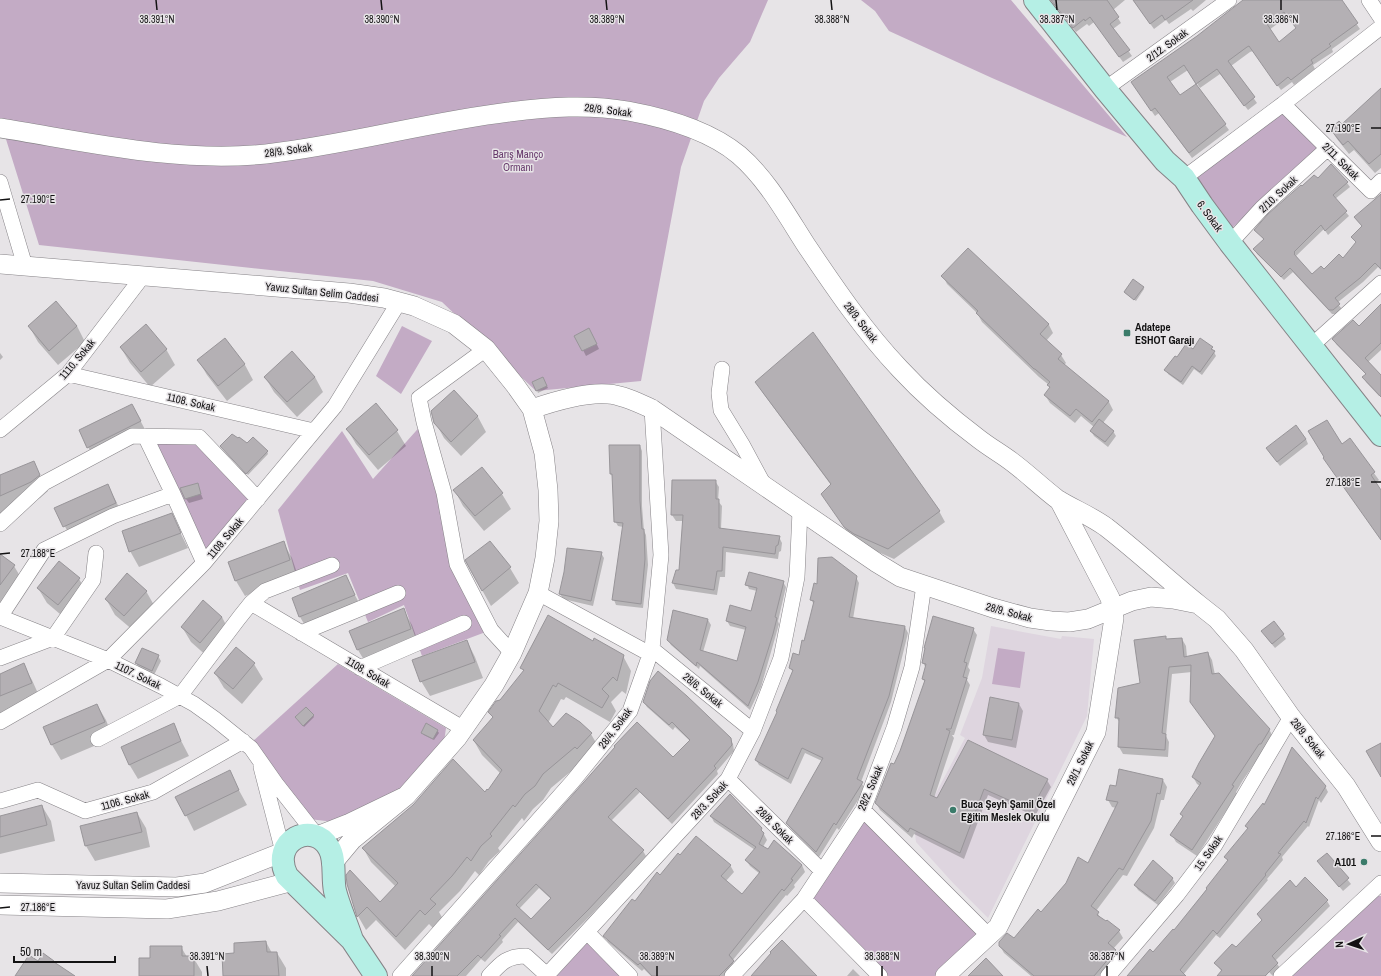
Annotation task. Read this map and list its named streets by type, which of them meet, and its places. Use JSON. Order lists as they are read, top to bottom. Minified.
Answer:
{"streets":{"main road":["6. Sokak"],"street":["2/12. Sokak","28/9. Sokak","2/11. Sokak","2/10. Sokak","Yavuz Sultan Selim Caddesi","1110. Sokak","1108. Sokak","1109. Sokak","1107. Sokak","28/6. Sokak","28/4. Sokak","28/1. Sokak","28/2. Sokak","1106. Sokak","28/3. Sokak","28/8. Sokak","15. Sokak"]},"crossings":[["2/12. Sokak","6. Sokak"],["28/9. Sokak","Yavuz Sultan Selim Caddesi"],["28/9. Sokak","28/4. Sokak"],["28/9. Sokak","28/1. Sokak"],["28/9. Sokak","28/2. Sokak"],["28/9. Sokak","28/3. Sokak"],["28/9. Sokak","15. Sokak"],["2/11. Sokak","2/10. Sokak"],["2/10. Sokak","6. Sokak"],["Yavuz Sultan Selim Caddesi","1110. Sokak"],["Yavuz Sultan Selim Caddesi","1108. Sokak"],["Yavuz Sultan Selim Caddesi","1109. Sokak"],["Yavuz Sultan Selim Caddesi","1107. Sokak"],["Yavuz Sultan Selim Caddesi","28/6. Sokak"],["1110. Sokak","1108. Sokak"],["1108. Sokak","1109. Sokak"],["1109. Sokak","1107. Sokak"],["1107. Sokak","1106. Sokak"],["28/6. Sokak","28/4. Sokak"],["28/6. Sokak","28/3. Sokak"],["28/2. Sokak","28/8. Sokak"],["28/3. Sokak","28/8. Sokak"]],"parks":["Barış Manço Ormanı"],"places":{"transit":["Adatepe ESHOT Garajı"],"other":["Buca Şeyh Şamil Özel Eğitim Meslek Okulu","A101"]},"scale_bar":"50 m","north":"left","coordinates":["38.391°N","38.390°N","38.389°N","38.388°N","38.387°N","38.386°N","27.190°E","27.188°E","27.186°E"]}
